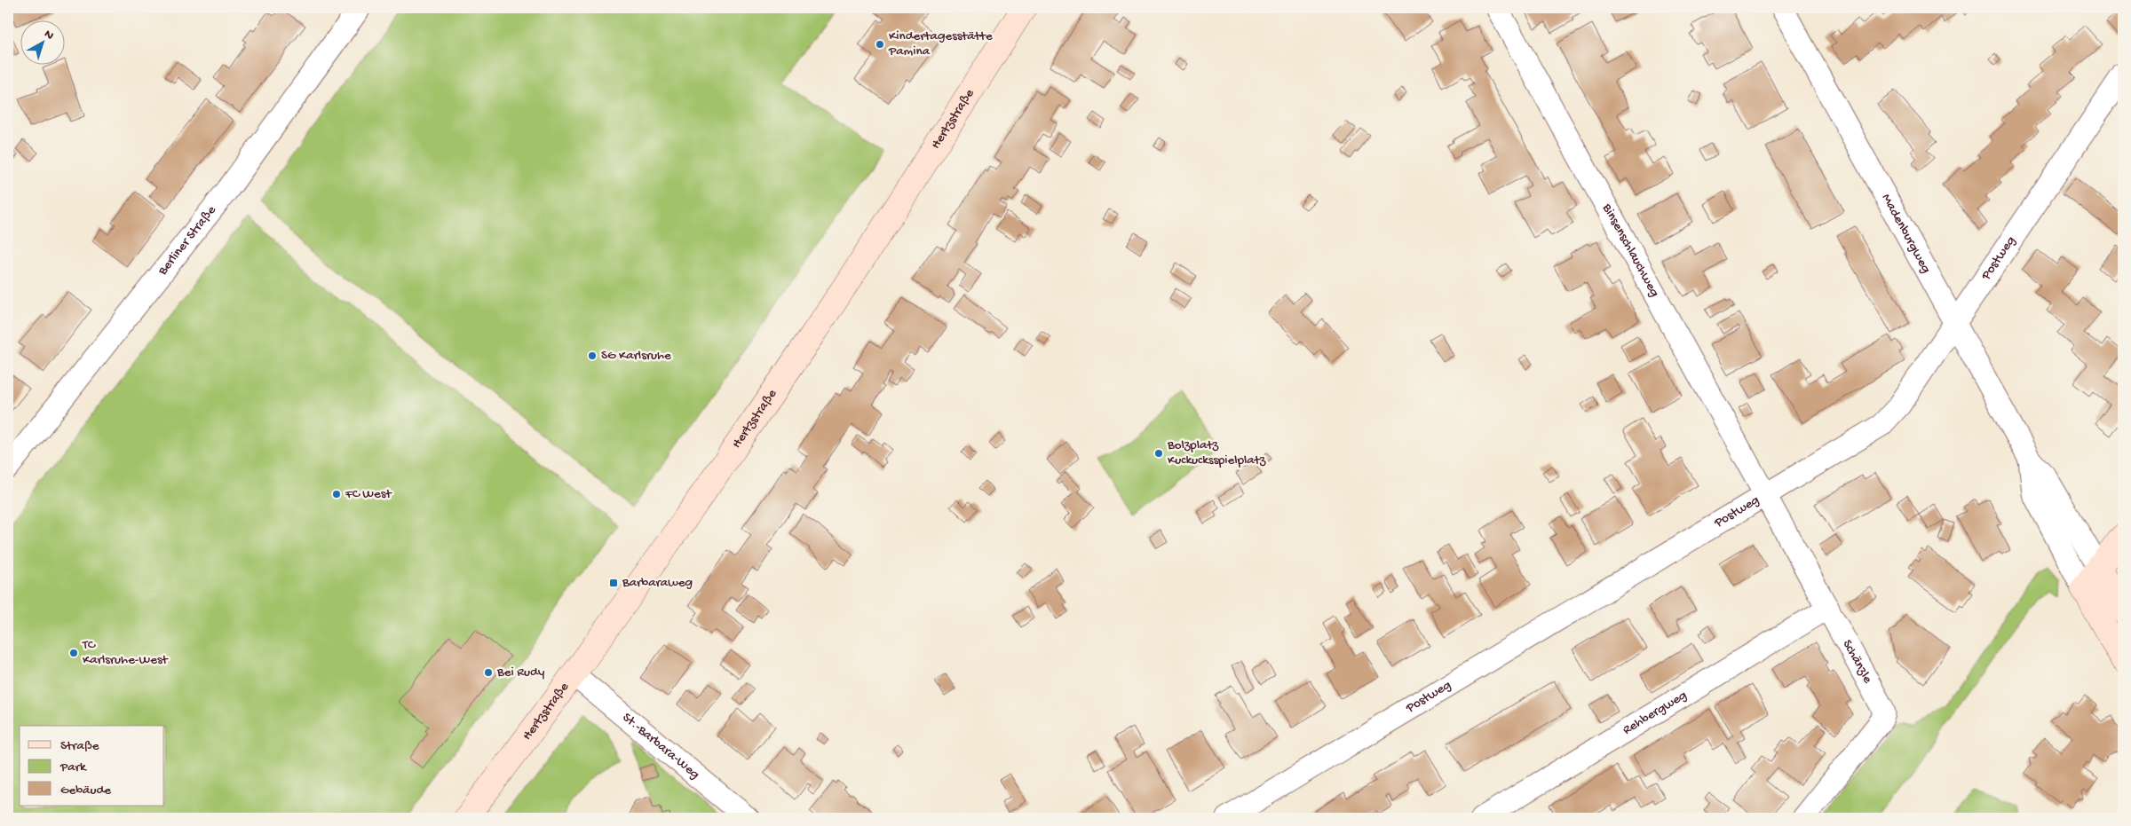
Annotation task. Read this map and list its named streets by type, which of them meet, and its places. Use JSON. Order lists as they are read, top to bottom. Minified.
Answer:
{"streets":{"main road":["Hertzstraße"],"street":["Madenburgweg","Berliner Straße","Binsenschlauchweg","Postweg","Schänzle","Rehbergweg","St.-Barbara-Weg"]},"crossings":[["Hertzstraße","St.-Barbara-Weg"],["Madenburgweg","Postweg"],["Binsenschlauchweg","Postweg"],["Binsenschlauchweg","Schänzle"],["Postweg","Schänzle"],["Schänzle","Rehbergweg"]],"places":{"other":["Kindertagesstätte Pamina","SG Karlsruhe","Bolzplatz Kuckucksspielplatz","FC West","TC Karlsruhe-West","Bei Rudy"],"transit":["Barbaraweg"]},"legend":["Straße","Park","Gebäude"],"north":"top right"}
